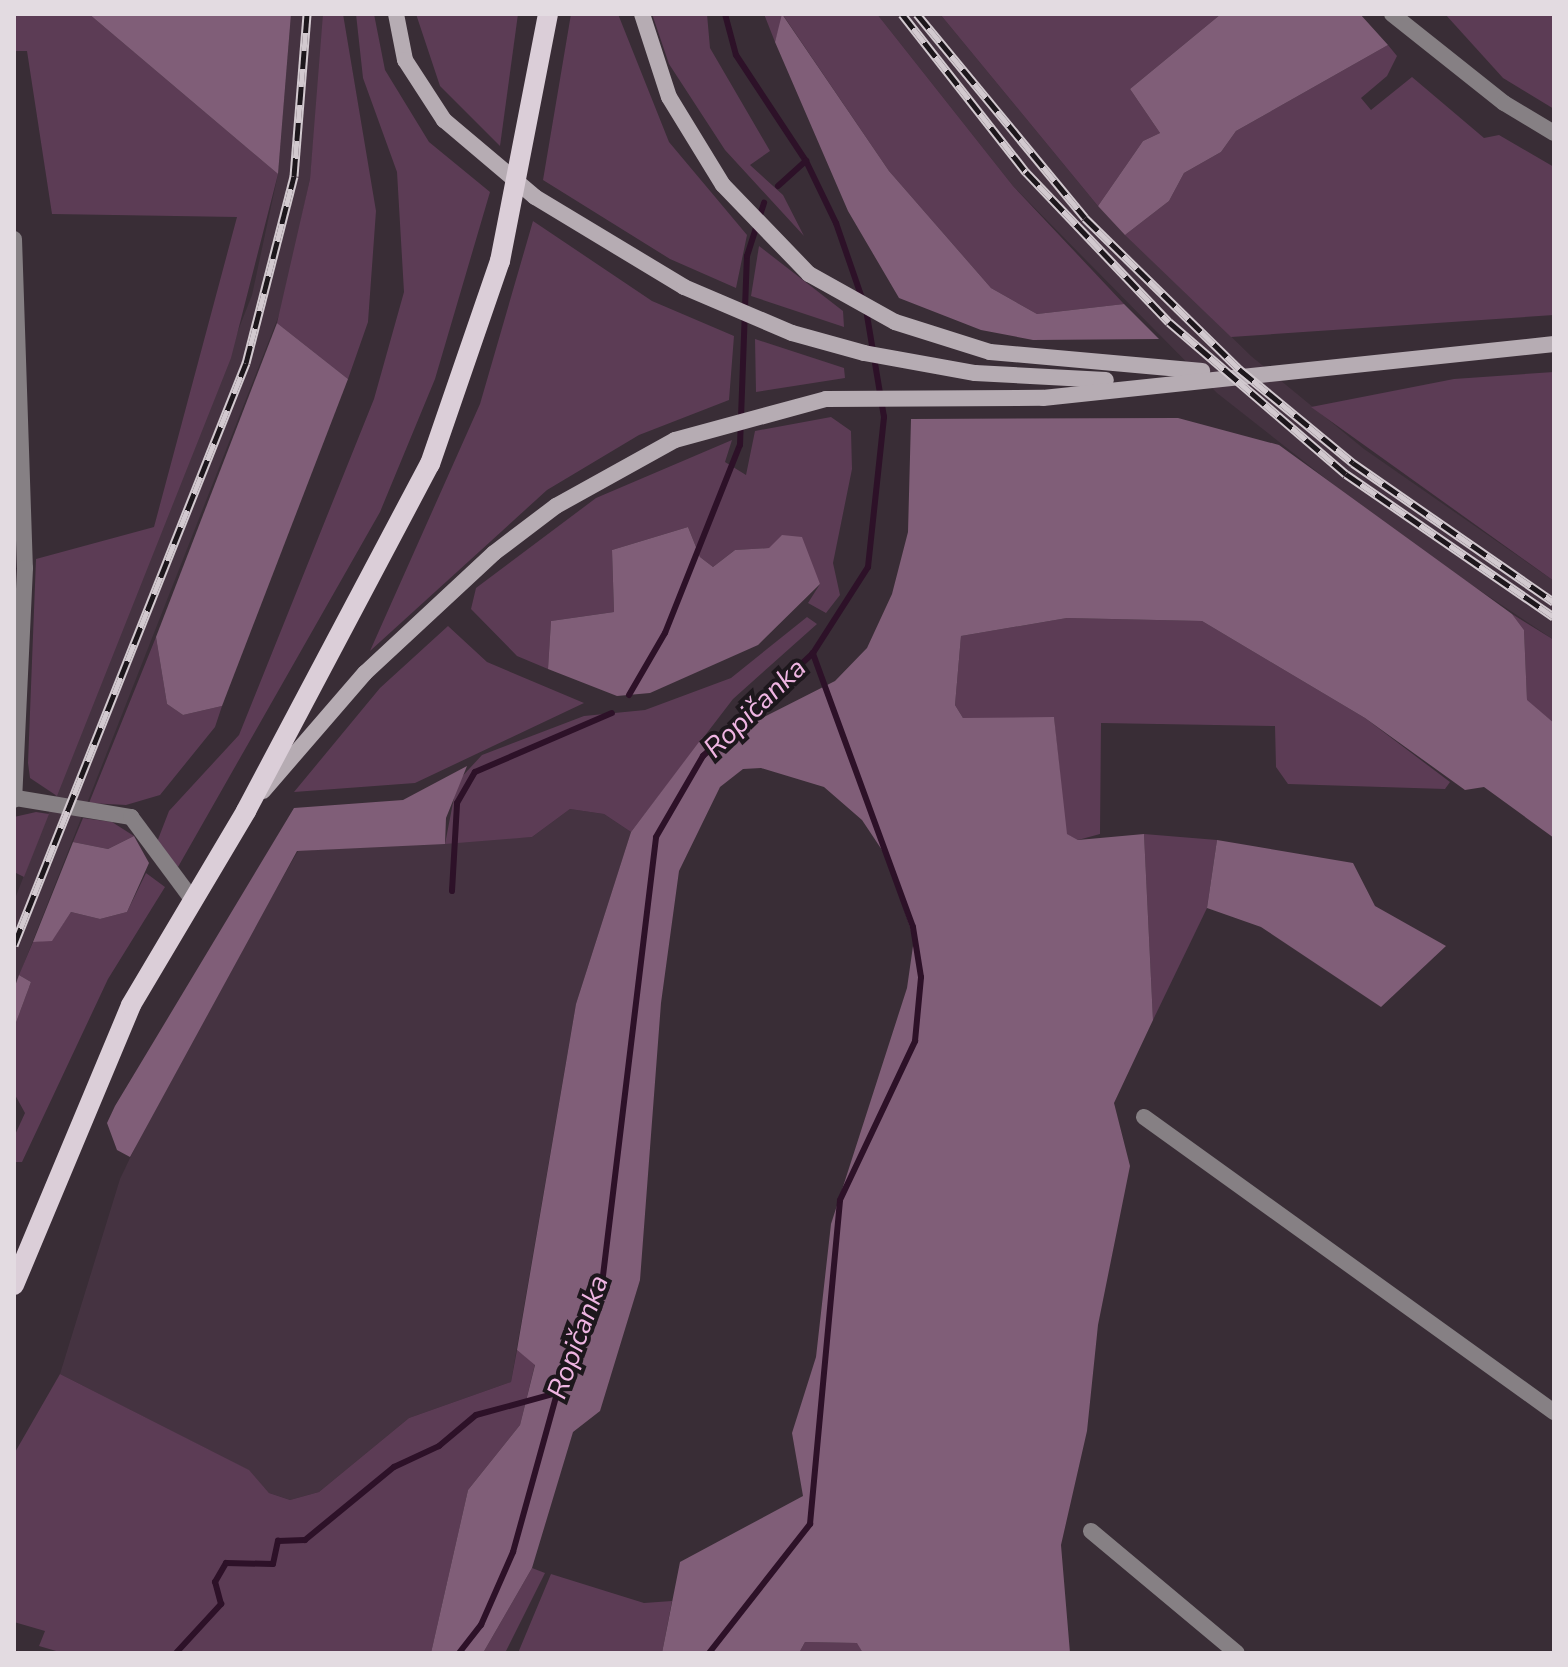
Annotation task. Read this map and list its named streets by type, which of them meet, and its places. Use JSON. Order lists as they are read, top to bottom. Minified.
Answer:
{"water":["Ropičanka"]}
